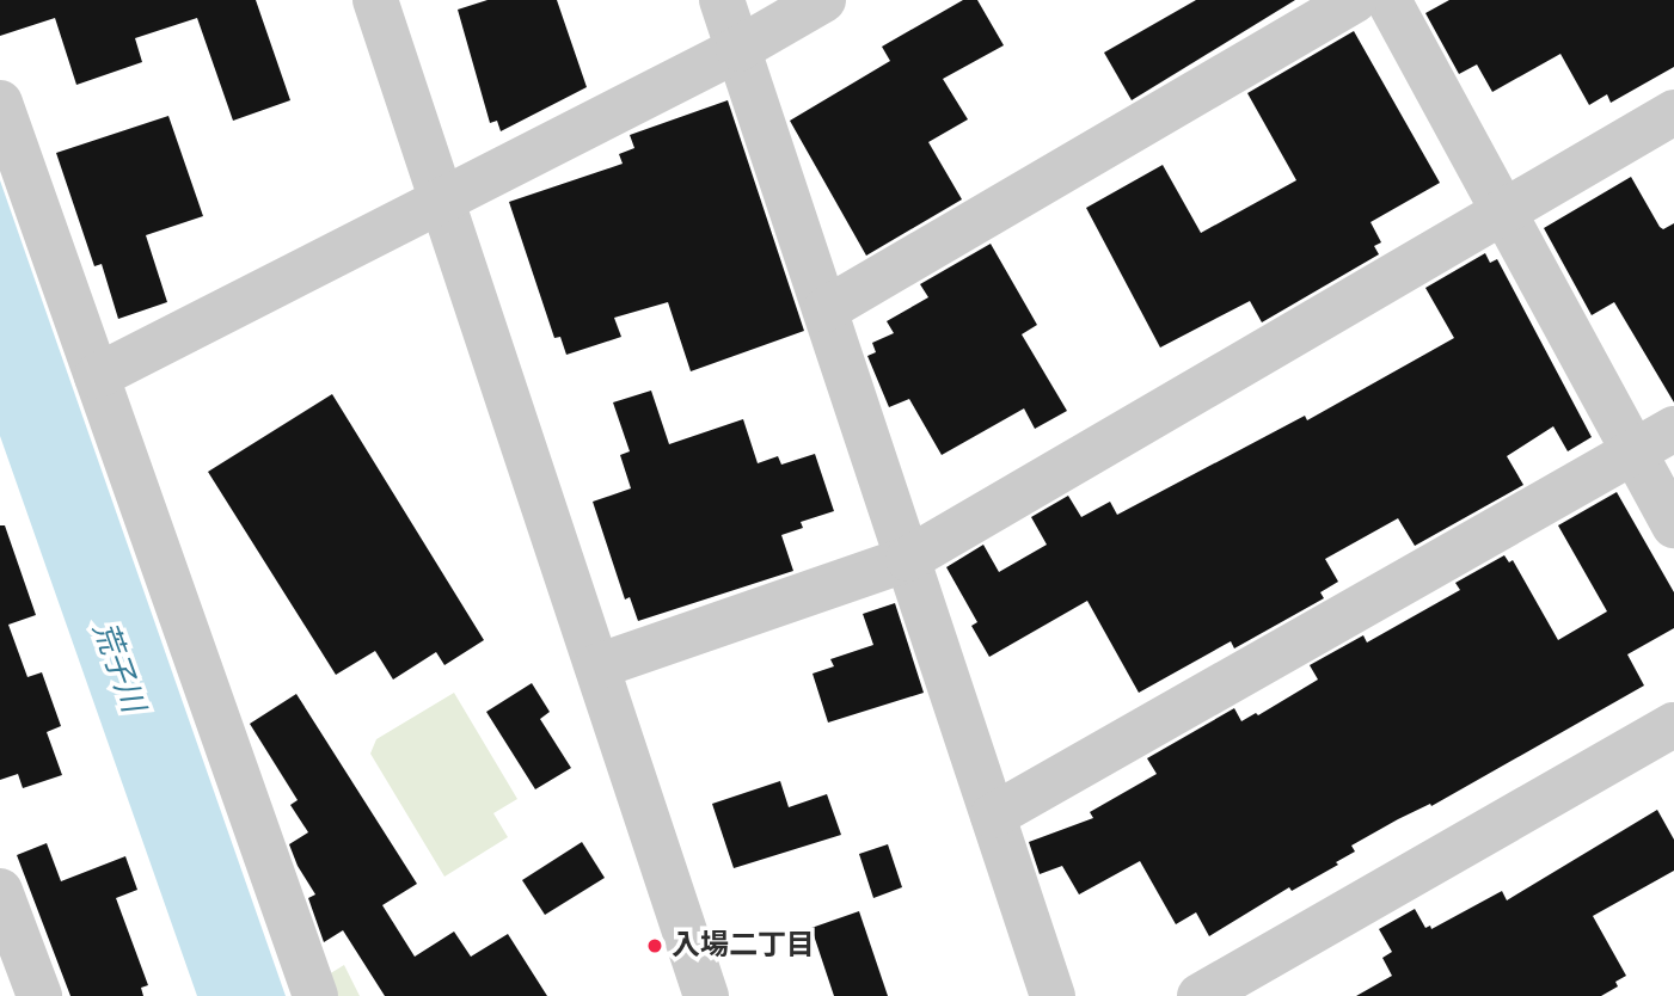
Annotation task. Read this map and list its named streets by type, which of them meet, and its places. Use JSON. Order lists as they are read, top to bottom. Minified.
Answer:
{"water":["荒子川"],"places":["入場二丁目"]}
